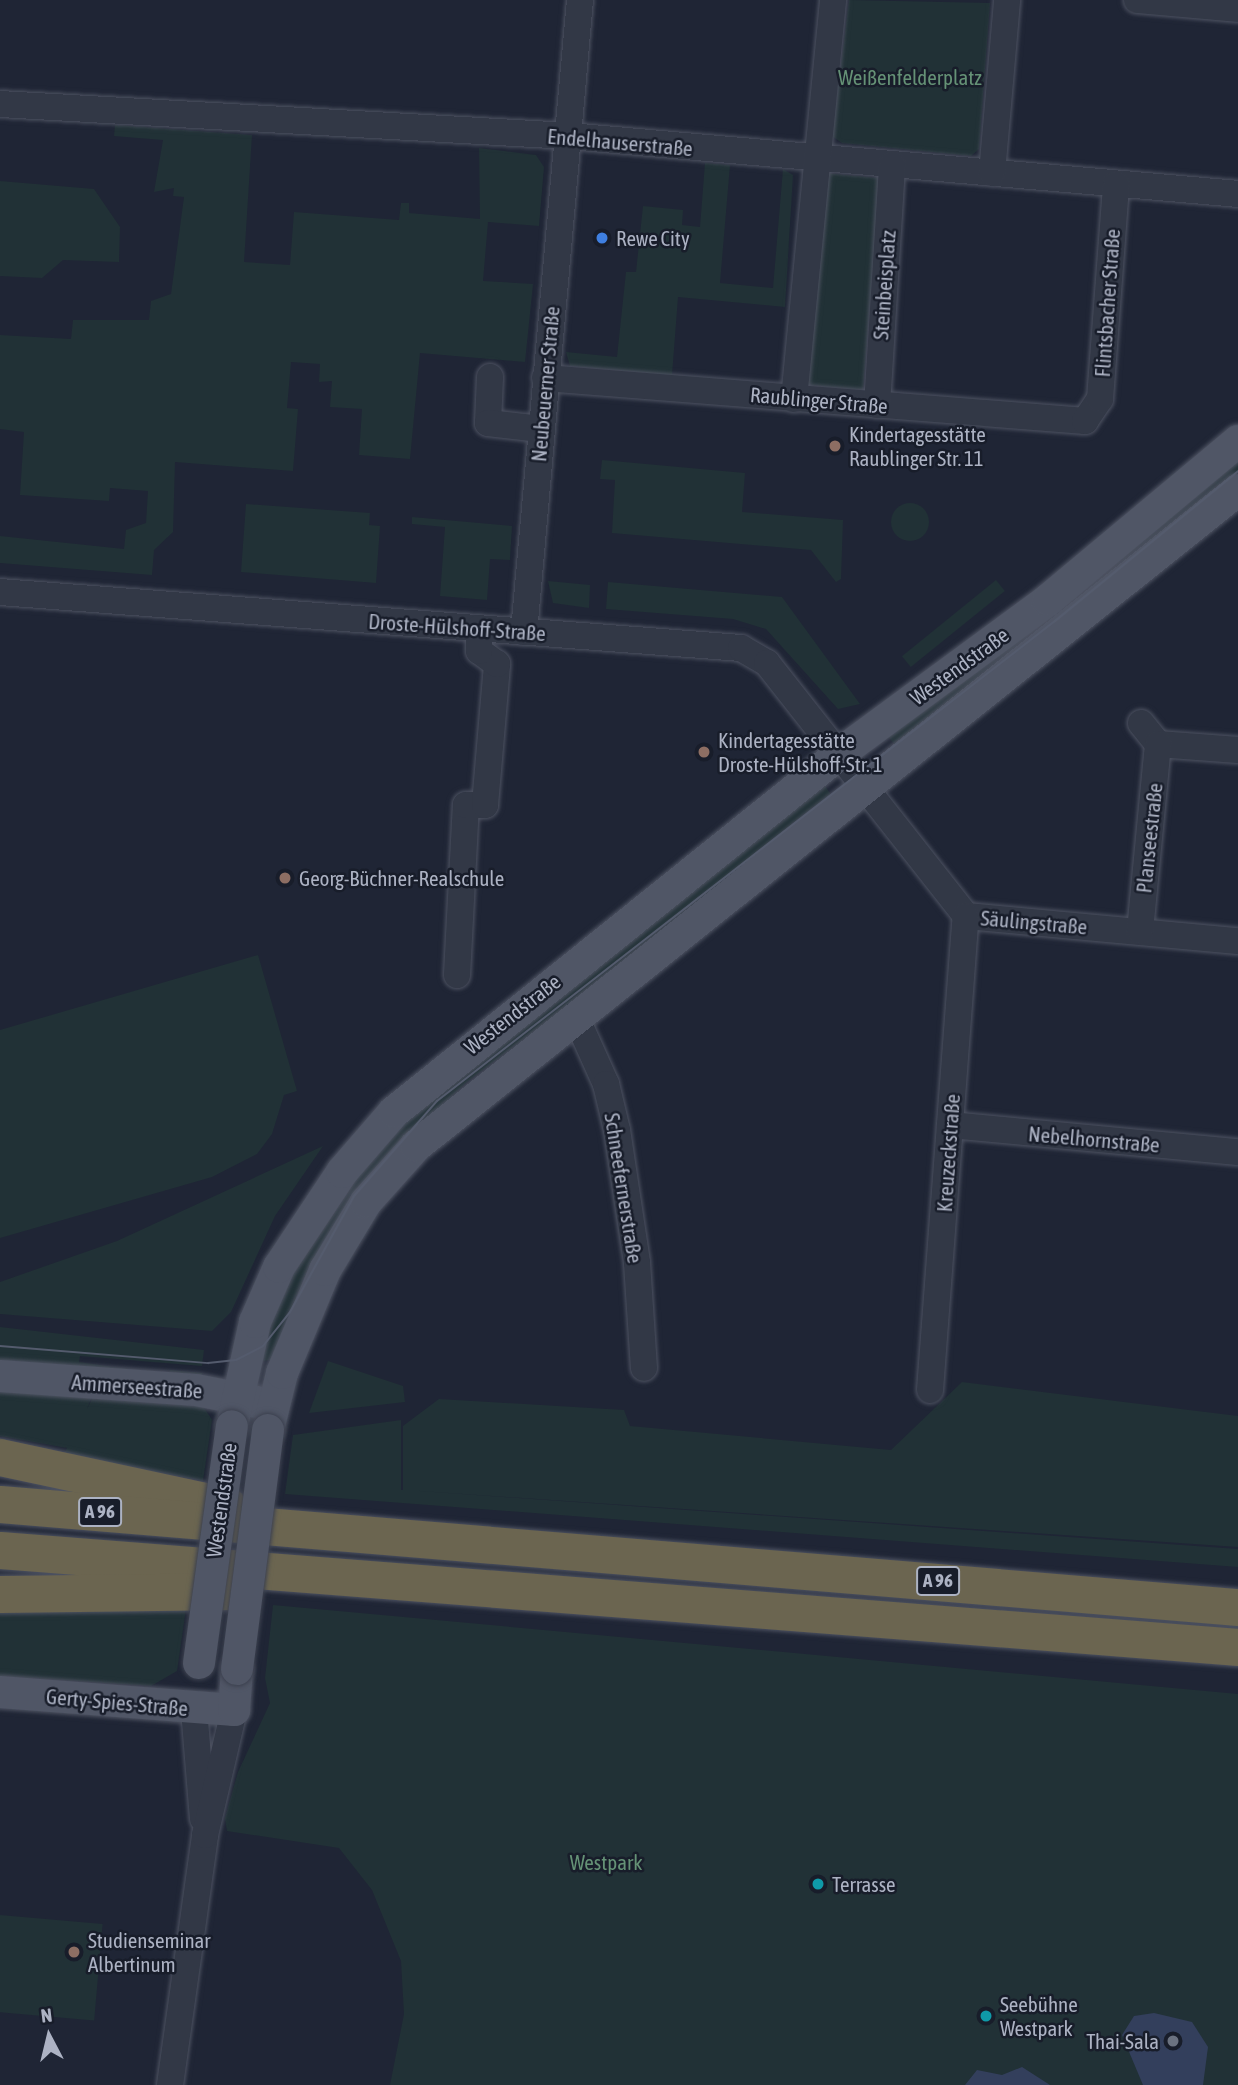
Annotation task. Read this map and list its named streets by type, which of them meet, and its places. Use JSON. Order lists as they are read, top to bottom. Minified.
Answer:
{"streets":{"highway":["A 96"],"main road":["Westendstraße","Ammerseestraße","Gerty-Spies-Straße"],"street":["Endelhauserstraße","Steinbeisplatz","Flintsbacher Straße","Neubeuerner Straße","Raublinger Straße","Droste-Hülshoff-Straße","Planseestraße","Säulingstraße","Nebelhornstraße","Kreuzeckstraße","Schneefernerstraße"]},"crossings":[["Endelhauserstraße","Steinbeisplatz"],["Endelhauserstraße","Flintsbacher Straße"],["Endelhauserstraße","Neubeuerner Straße"],["Steinbeisplatz","Raublinger Straße"],["Flintsbacher Straße","Raublinger Straße"],["Neubeuerner Straße","Raublinger Straße"],["Neubeuerner Straße","Droste-Hülshoff-Straße"],["Droste-Hülshoff-Straße","Westendstraße"],["Droste-Hülshoff-Straße","Säulingstraße"],["Westendstraße","Säulingstraße"],["Westendstraße","Schneefernerstraße"],["Westendstraße","Ammerseestraße"],["Westendstraße","Gerty-Spies-Straße"],["Planseestraße","Säulingstraße"],["Säulingstraße","Kreuzeckstraße"],["Nebelhornstraße","Kreuzeckstraße"]],"parks":["Weißenfelderplatz","Westpark"],"places":["Rewe City","Kindertagesstätte Raublinger Str. 11","Kindertagesstätte Droste-Hülshoff-Str. 1","Georg-Büchner-Realschule","Terrasse","Studienseminar Albertinum","Seebühne Westpark","Thai-Sala"],"north":"top"}
